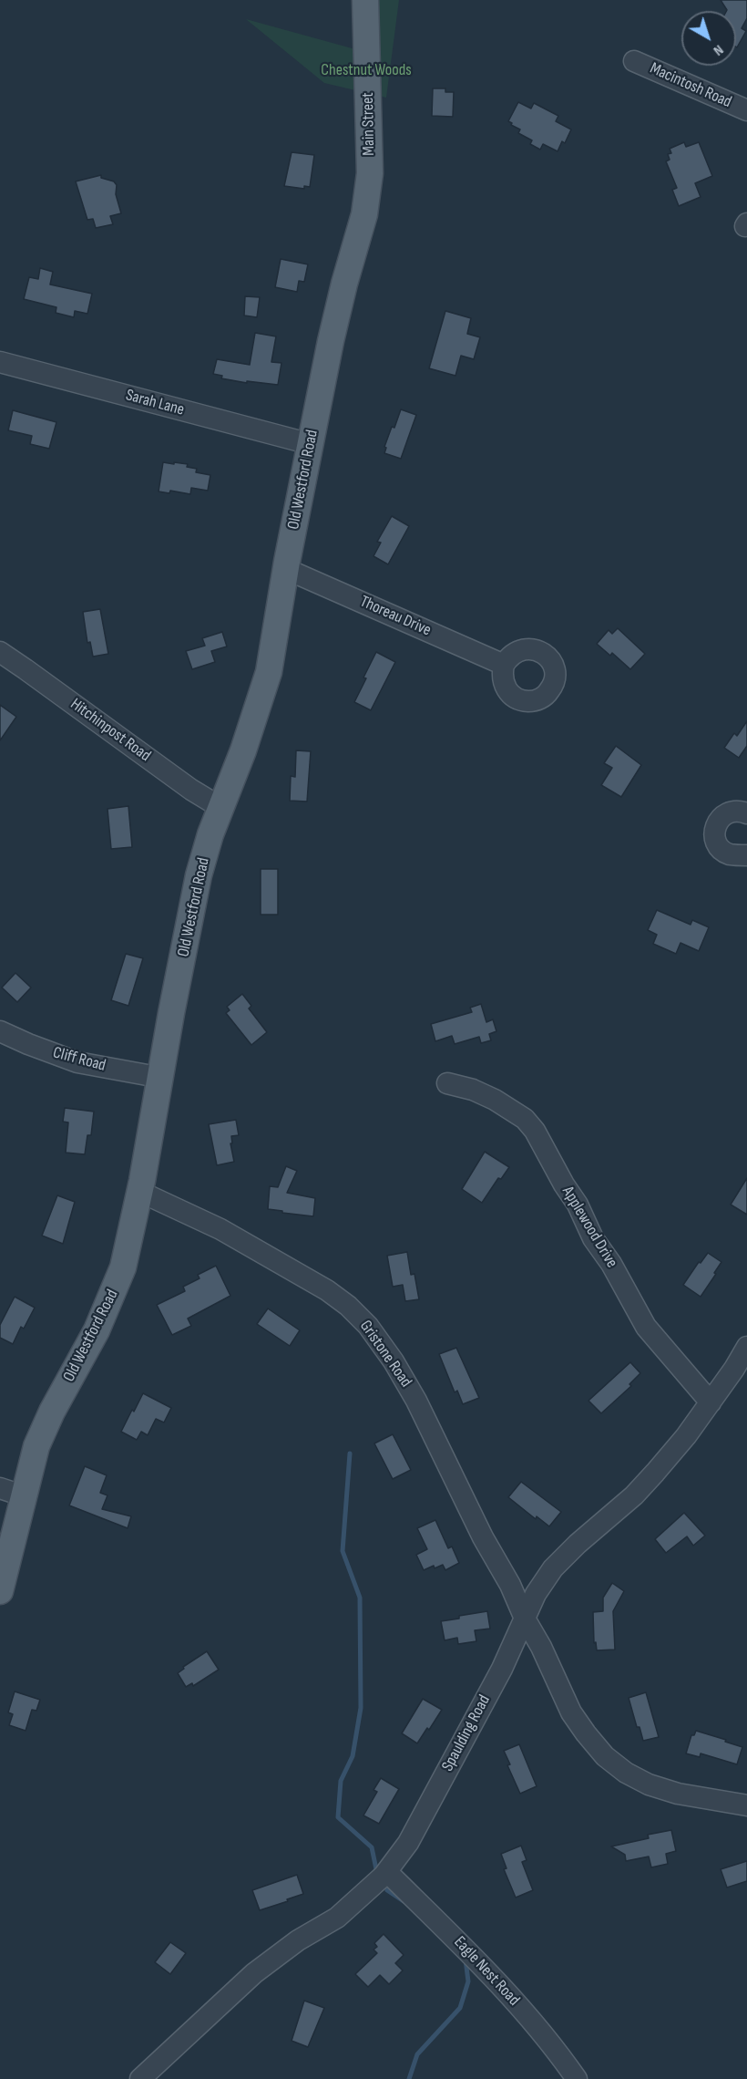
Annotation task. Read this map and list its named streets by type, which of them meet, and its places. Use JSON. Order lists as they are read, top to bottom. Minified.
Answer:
{"streets":{"main road":["Main Street","Old Westford Road"],"street":["Macintosh Road","Sarah Lane","Thoreau Drive","Hitchinpost Road","Cliff Road","Applewood Drive","Gristone Road","Spaulding Road","Eagle Nest Road"]},"crossings":[["Main Street","Old Westford Road"],["Sarah Lane","Old Westford Road"],["Old Westford Road","Thoreau Drive"],["Old Westford Road","Hitchinpost Road"],["Old Westford Road","Cliff Road"],["Old Westford Road","Gristone Road"],["Applewood Drive","Spaulding Road"],["Gristone Road","Spaulding Road"],["Spaulding Road","Eagle Nest Road"]],"parks":["Chestnut Woods"],"north":"bottom right"}
